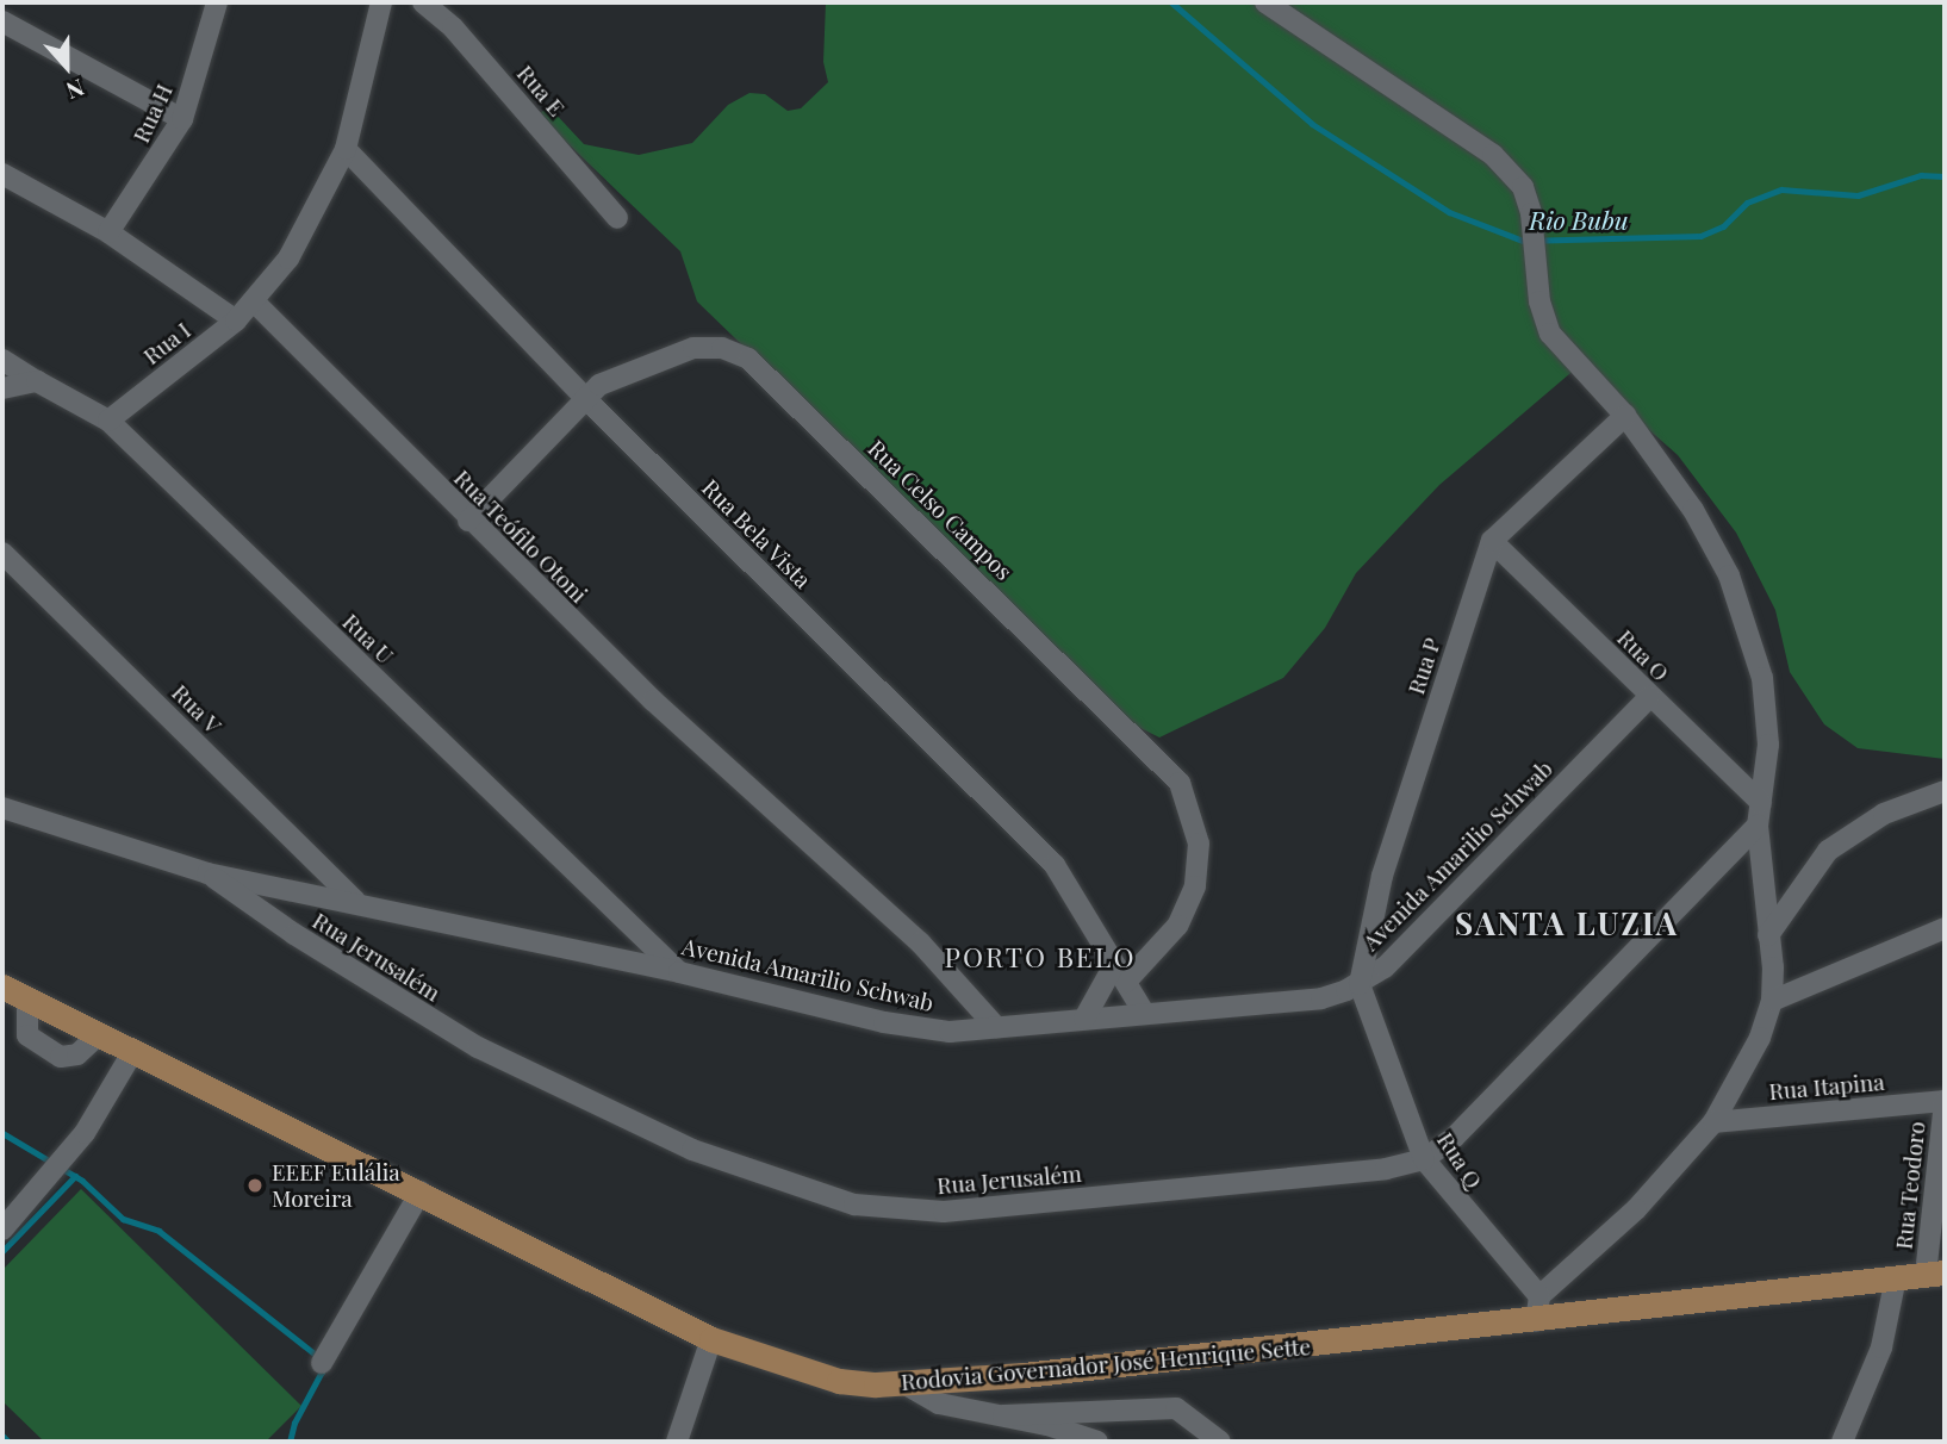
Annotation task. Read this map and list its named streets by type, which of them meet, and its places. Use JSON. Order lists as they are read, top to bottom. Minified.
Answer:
{"streets":{"main road":["Rodovia Governador José Henrique Sette"],"street":["Rua E","Rua H","Rua I","Rua Celso Campos","Rua Bela Vista","Rua Teófilo Otoni","Rua U","Rua O","Rua P","Rua V","Avenida Amarilio Schwab","Rua Jerusalém","Rua Itapina","Rua Q","Rua Teodoro"]},"crossings":[["Rua I","Rua Teófilo Otoni"],["Rua I","Rua U"],["Rua Celso Campos","Rua Bela Vista"],["Rua Celso Campos","Rua Teófilo Otoni"],["Rua Bela Vista","Avenida Amarilio Schwab"],["Rua Teófilo Otoni","Avenida Amarilio Schwab"],["Rua U","Avenida Amarilio Schwab"],["Rua O","Rua P"],["Rua O","Avenida Amarilio Schwab"],["Rua P","Avenida Amarilio Schwab"],["Rua P","Rua Q"],["Rua V","Avenida Amarilio Schwab"],["Avenida Amarilio Schwab","Rua Jerusalém"],["Avenida Amarilio Schwab","Rua Q"],["Rua Jerusalém","Rua Q"],["Rua Itapina","Rua Teodoro"],["Rua Q","Rodovia Governador José Henrique Sette"],["Rua Teodoro","Rodovia Governador José Henrique Sette"]],"districts":["SANTA LUZIA","PORTO BELO"],"water":["Rio Bubu"],"places":["EEEF Eulália Moreira"],"north":"bottom"}
